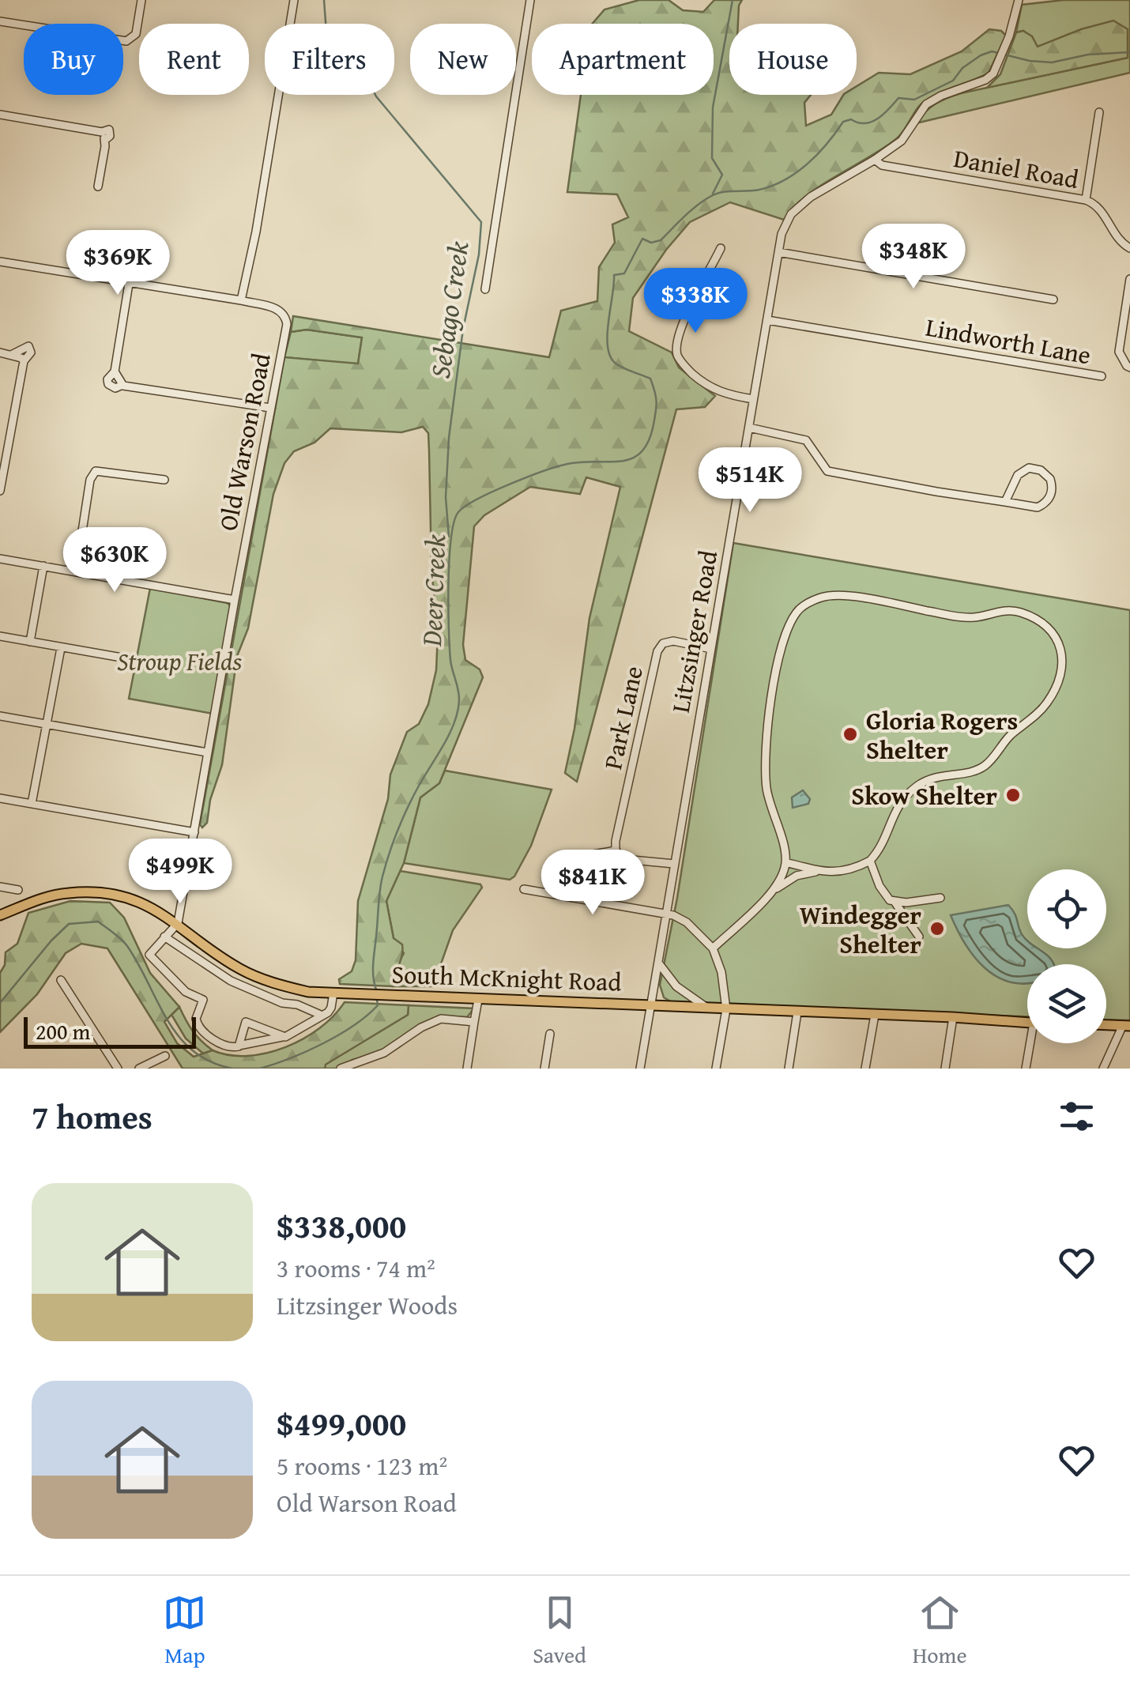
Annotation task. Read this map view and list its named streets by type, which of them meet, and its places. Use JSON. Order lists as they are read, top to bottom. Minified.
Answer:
{"streets":{"main road":["South McKnight Road"],"street":["Daniel Road","Lindworth Lane","Old Warson Road","Litzsinger Road","Park Lane"]},"crossings":[["Daniel Road","Litzsinger Road"],["Lindworth Lane","Litzsinger Road"],["Old Warson Road","South McKnight Road"],["Litzsinger Road","Park Lane"],["Litzsinger Road","South McKnight Road"]],"water":["Sebago Creek","Deer Creek"],"parks":["Stroup Fields"],"places":["Gloria Rogers Shelter","Skow Shelter","Windegger Shelter"],"scale_bar":"200 m","page":{"chip":["Buy","Rent","Filters","New","Apartment","House"],"price":["$348K","$369K","$338K","$514K","$630K","$499K","$841K"],"scale":"200 m","heading":"7 homes","list":[{"name":"$338,000","note":"3 rooms · 74 m² · Litzsinger Woods"},{"name":"$499,000","note":"5 rooms · 123 m² · Old Warson Road"}],"tabs":["Map","Saved","Home"]}}
